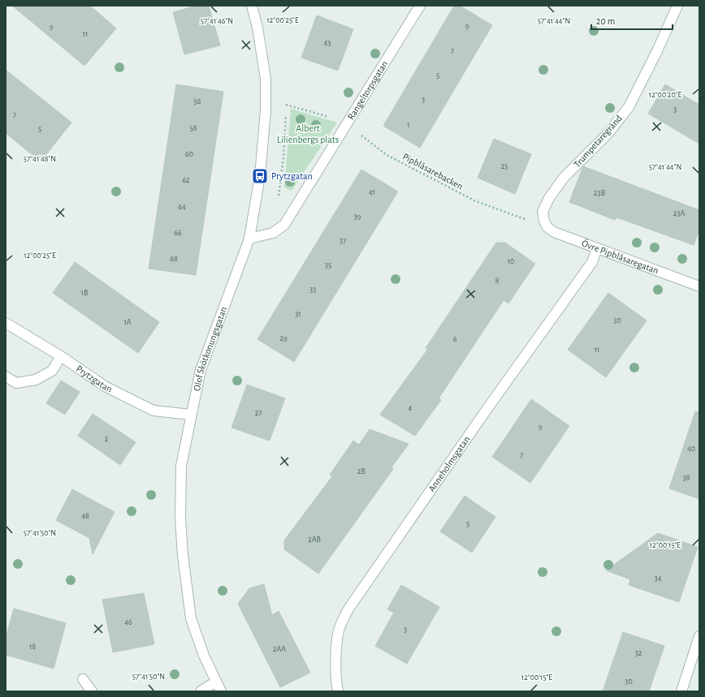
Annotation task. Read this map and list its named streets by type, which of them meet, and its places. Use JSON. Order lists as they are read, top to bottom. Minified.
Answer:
{"streets":{"street":["Rangeltorpsgatan","Trumpetaregränd","Övre Pipblåsaregatan","Olof Skötkonungsgatan","Prytzgatan","Anneholmsgatan"],"path":["Pipblåsarebacken"]},"crossings":[["Rangeltorpsgatan","Pipblåsarebacken"],["Rangeltorpsgatan","Olof Skötkonungsgatan"],["Trumpetaregränd","Övre Pipblåsaregatan"],["Övre Pipblåsaregatan","Anneholmsgatan"],["Olof Skötkonungsgatan","Prytzgatan"]],"parks":["Albert Lilienbergs plats"],"places":{"bus stop":["Prytzgatan"]},"house_numbers":["9","9","11","43","7","5","3","56","3","7","1","58","5","60","25","62","41","23B","64","23A","39","66","37","68","10","35","8","33","1B","31","30","1A","29","6","11","4","27","9","2","40","7","2B","38","48","5","2AB","34","46","3","18","2AA","32","30"],"scale_bar":"20 m","coordinates":["12°00'25\"E","57°41'44\"N","57°41'46\"N","12°00'20\"E","57°41'48\"N","57°41'50\"N","12°00'15\"E"]}
